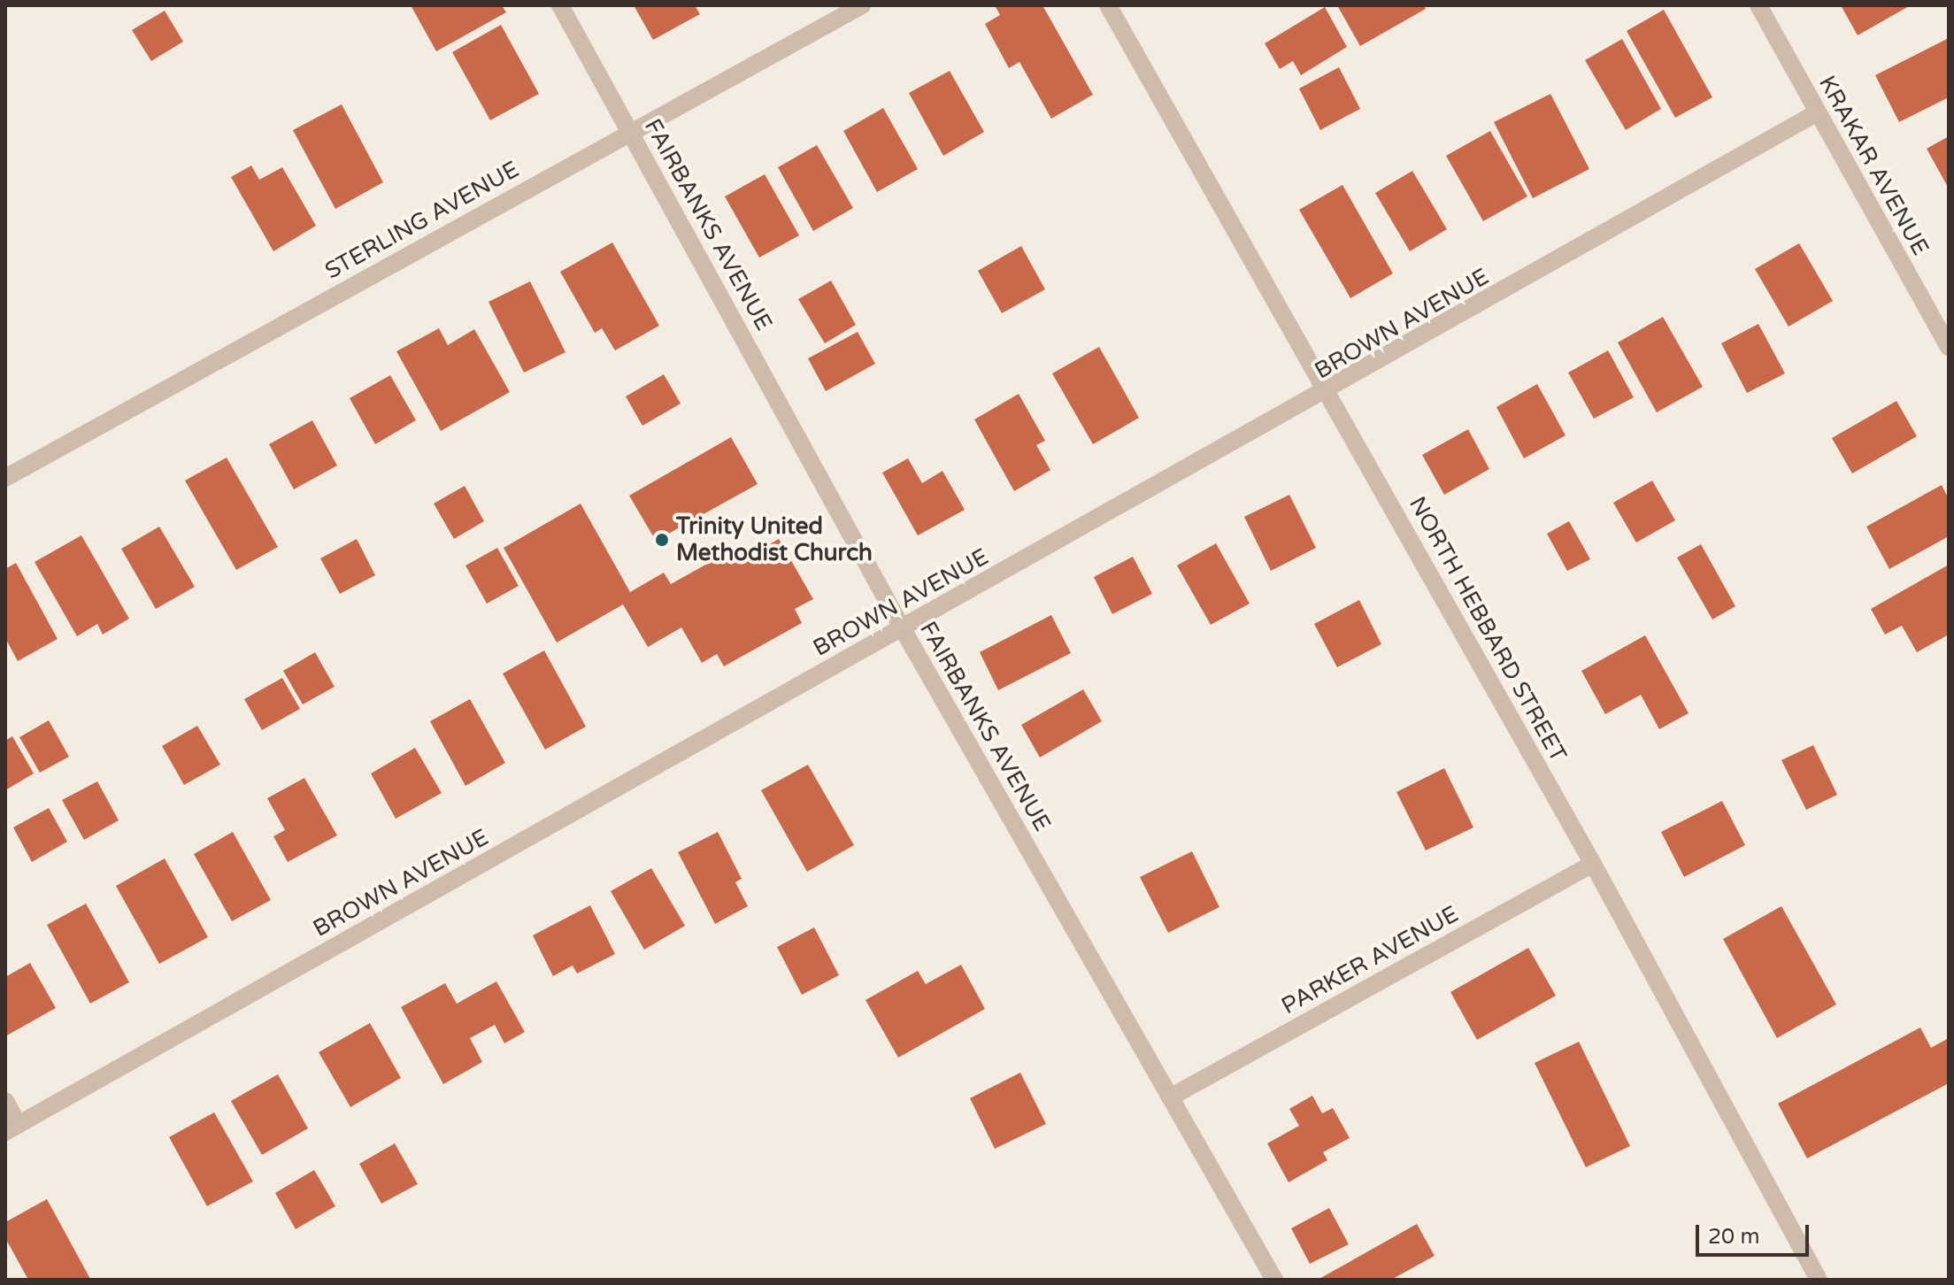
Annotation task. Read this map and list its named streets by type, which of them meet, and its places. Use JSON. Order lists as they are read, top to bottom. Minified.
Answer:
{"streets":{"street":["KRAKAR AVENUE","STERLING AVENUE","FAIRBANKS AVENUE","BROWN AVENUE","NORTH HEBBARD STREET","PARKER AVENUE"]},"crossings":[["KRAKAR AVENUE","BROWN AVENUE"],["STERLING AVENUE","FAIRBANKS AVENUE"],["FAIRBANKS AVENUE","BROWN AVENUE"],["FAIRBANKS AVENUE","PARKER AVENUE"],["BROWN AVENUE","NORTH HEBBARD STREET"],["NORTH HEBBARD STREET","PARKER AVENUE"]],"places":["Trinity United Methodist Church"],"scale_bar":"20 m"}
